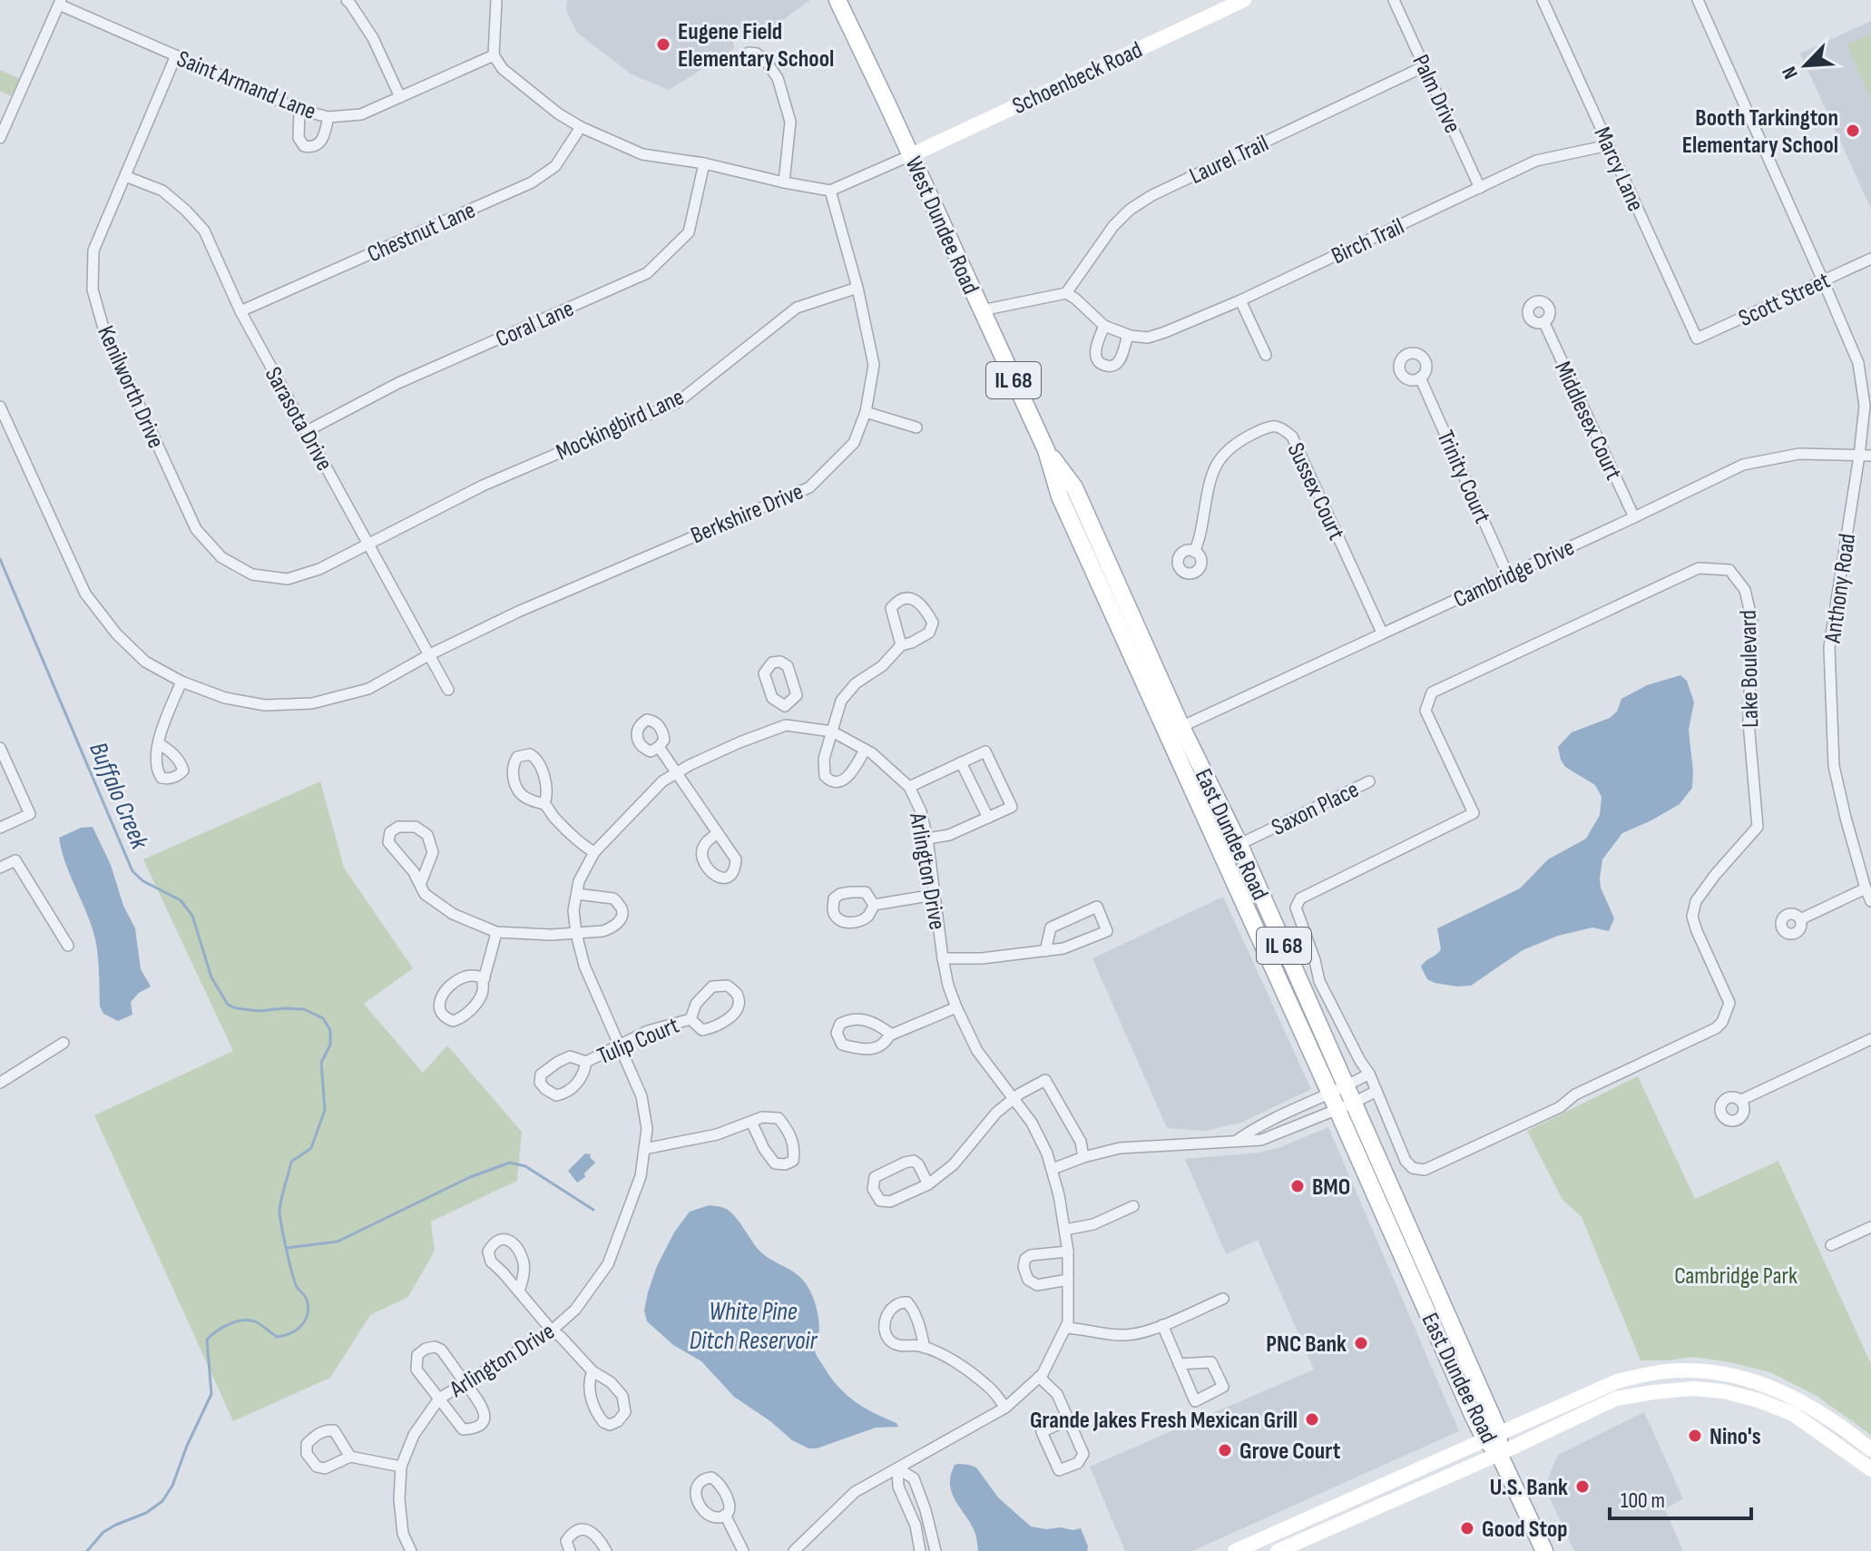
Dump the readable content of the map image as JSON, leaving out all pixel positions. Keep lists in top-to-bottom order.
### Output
{
  "streets": {
    "main road": [
      "Schoenbeck Road",
      "West Dundee Road",
      "IL 68",
      "East Dundee Road"
    ],
    "street": [
      "Saint Armand Lane",
      "Palm Drive",
      "Laurel Trail",
      "Marcy Lane",
      "Chestnut Lane",
      "Birch Trail",
      "Scott Street",
      "Coral Lane",
      "Kenilworth Drive",
      "Sarasota Drive",
      "Middlesex Court",
      "Mockingbird Lane",
      "Trinity Court",
      "Sussex Court",
      "Berkshire Drive",
      "Cambridge Drive",
      "Anthony Road",
      "Lake Boulevard",
      "Saxon Place",
      "Arlington Drive",
      "Tulip Court"
    ]
  },
  "crossings": [
    ["Schoenbeck Road", "West Dundee Road"],
    ["Saint Armand Lane", "Kenilworth Drive"],
    ["Palm Drive", "Laurel Trail"],
    ["Palm Drive", "Birch Trail"],
    ["Laurel Trail", "Birch Trail"],
    ["Marcy Lane", "Birch Trail"],
    ["Marcy Lane", "Scott Street"],
    ["West Dundee Road", "East Dundee Road"],
    ["Chestnut Lane", "Sarasota Drive"],
    ["Scott Street", "Anthony Road"],
    ["Coral Lane", "Sarasota Drive"],
    ["IL 68", "East Dundee Road"],
    ["Kenilworth Drive", "Sarasota Drive"],
    ["Kenilworth Drive", "Mockingbird Lane"],
    ["Sarasota Drive", "Mockingbird Lane"],
    ["Sarasota Drive", "Berkshire Drive"],
    ["Middlesex Court", "Cambridge Drive"],
    ["Mockingbird Lane", "Berkshire Drive"],
    ["Trinity Court", "Cambridge Drive"],
    ["Sussex Court", "Cambridge Drive"],
    ["Cambridge Drive", "Anthony Road"],
    ["Cambridge Drive", "East Dundee Road"],
    ["Saxon Place", "East Dundee Road"],
    ["Arlington Drive", "Tulip Court"]
  ],
  "water": ["Buffalo Creek", "White Pine Ditch Reservoir"],
  "parks": ["Cambridge Park"],
  "places": [
    "Eugene Field Elementary School",
    "Booth Tarkington Elementary School",
    "BMO",
    "PNC Bank",
    "Grande Jakes Fresh Mexican Grill",
    "Nino's",
    "Grove Court",
    "U.S. Bank",
    "Good Stop"
  ],
  "scale_bar": "100 m",
  "north": "bottom left"
}
